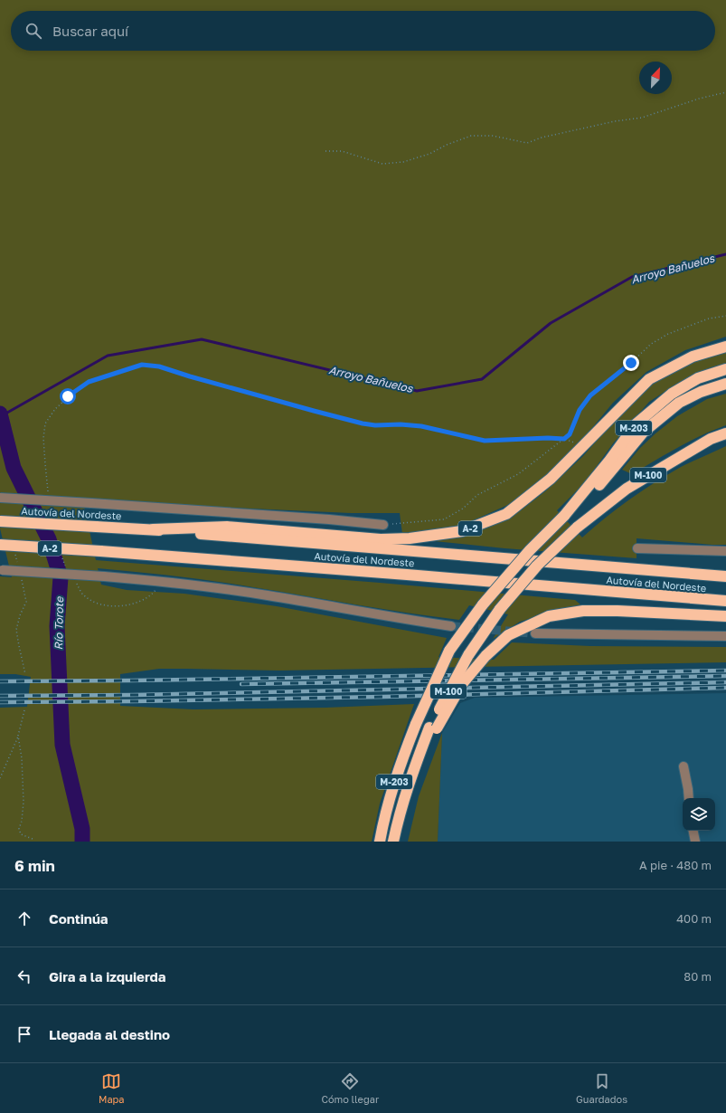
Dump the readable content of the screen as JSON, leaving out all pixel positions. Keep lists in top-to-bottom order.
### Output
{
  "streets": {
    "highway": [
      "M-203",
      "M-100",
      "Autovía del Nordeste",
      "A-2"
    ]
  },
  "crossings": [
    ["M-203", "M-100"],
    ["Autovía del Nordeste", "A-2"]
  ],
  "water": ["Arroyo Bañuelos", "Río Torote"],
  "north": "top right",
  "page": {
    "search": "Buscar aquí",
    "heading": ["6 min", "A pie · 480 m"],
    "list": [
      ["Continúa", "400 m"],
      ["Gira a la izquierda", "80 m"],
      "Llegada al destino"
    ],
    "nav": ["Mapa", "Cómo llegar", "Guardados"]
  }
}
